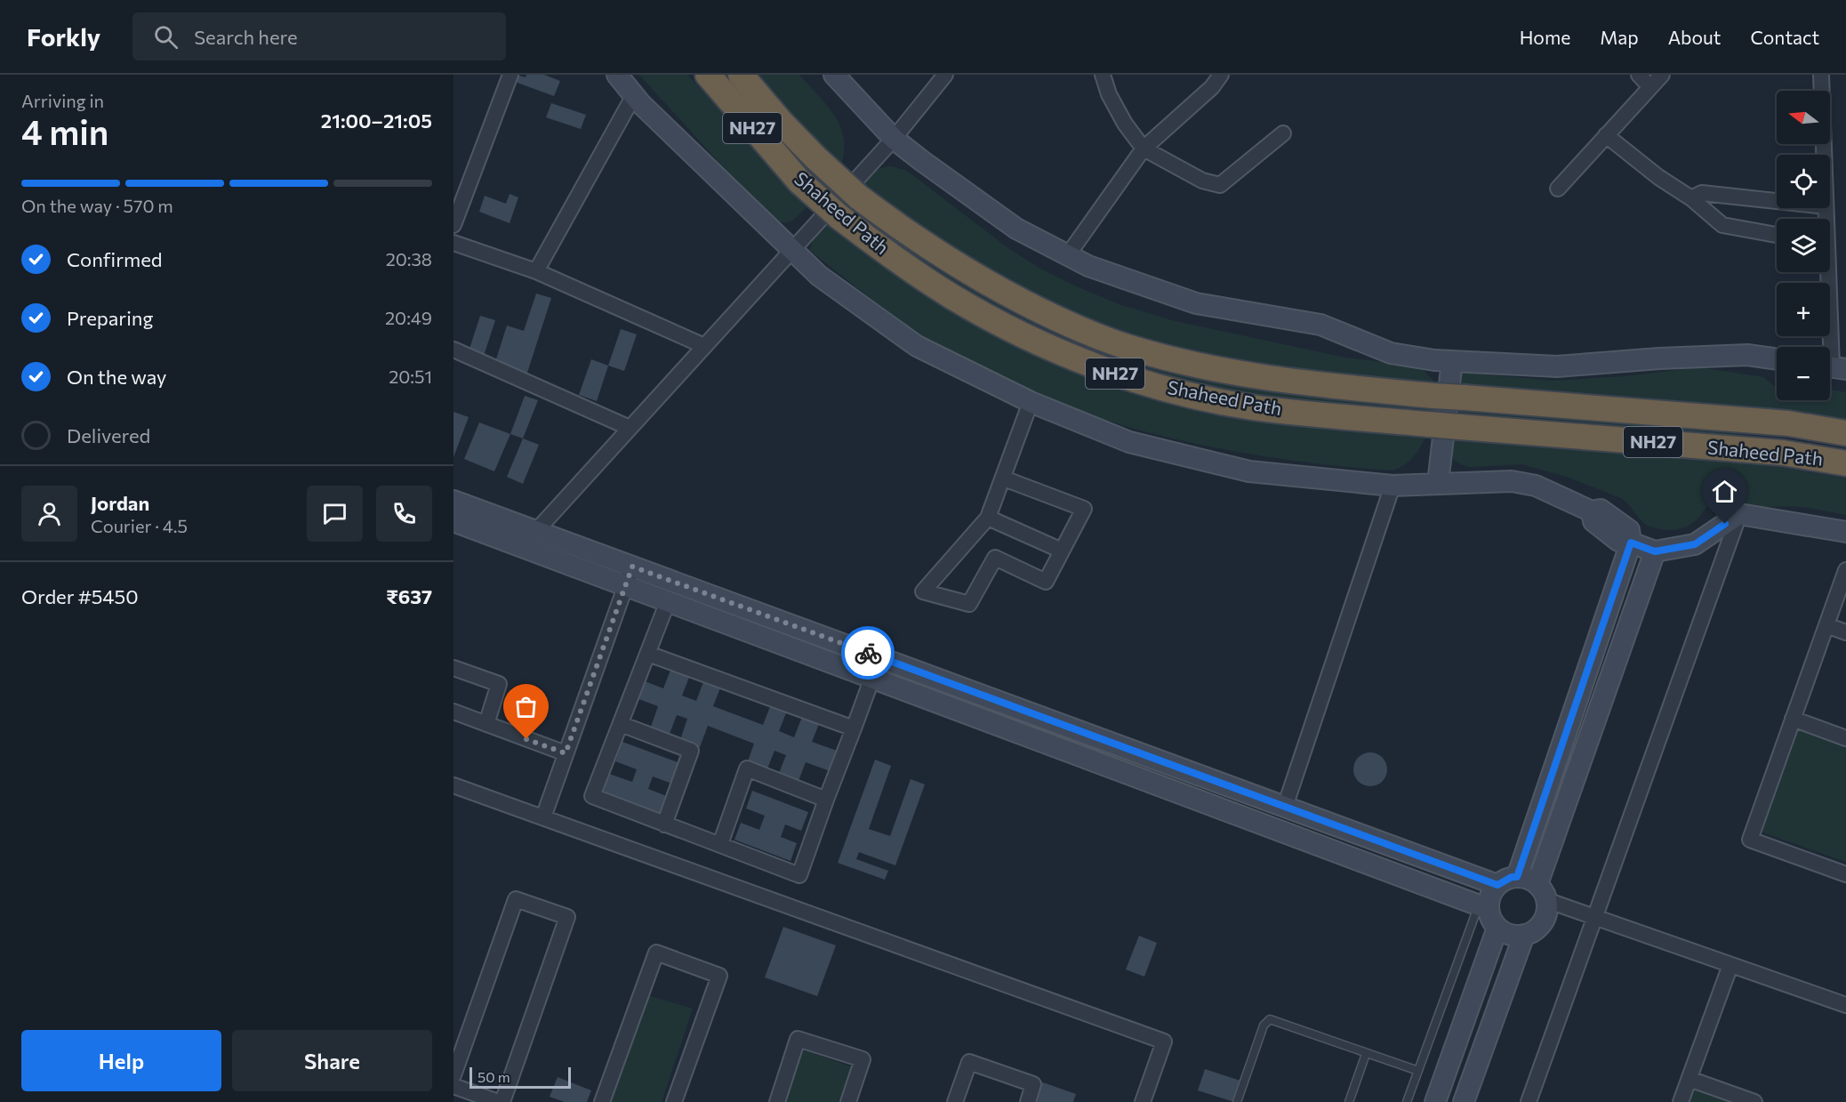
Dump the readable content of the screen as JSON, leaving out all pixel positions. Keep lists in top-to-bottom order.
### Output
{
  "streets": {
    "highway": ["NH27", "Shaheed Path"]
  },
  "scale_bar": "50 m",
  "north": "left",
  "page": {
    "header": "Forkly",
    "search": "Search here",
    "nav": [
      "Home",
      "Map",
      "About",
      "Contact"
    ],
    "heading": ["4 min", "Arriving in", "21:00–21:05"],
    "panel": [
      "Jordan",
      "Courier · 4.5",
      "Order #5450",
      "₹637"
    ],
    "map_buttons": ["+", "−"],
    "bar": "On the way · 570 m",
    "list": [
      ["Confirmed", "20:38"],
      ["Preparing", "20:49"],
      ["On the way", "20:51"],
      "Delivered"
    ],
    "buttons": ["Help", "Share"],
    "scale": "50 m"
  }
}
